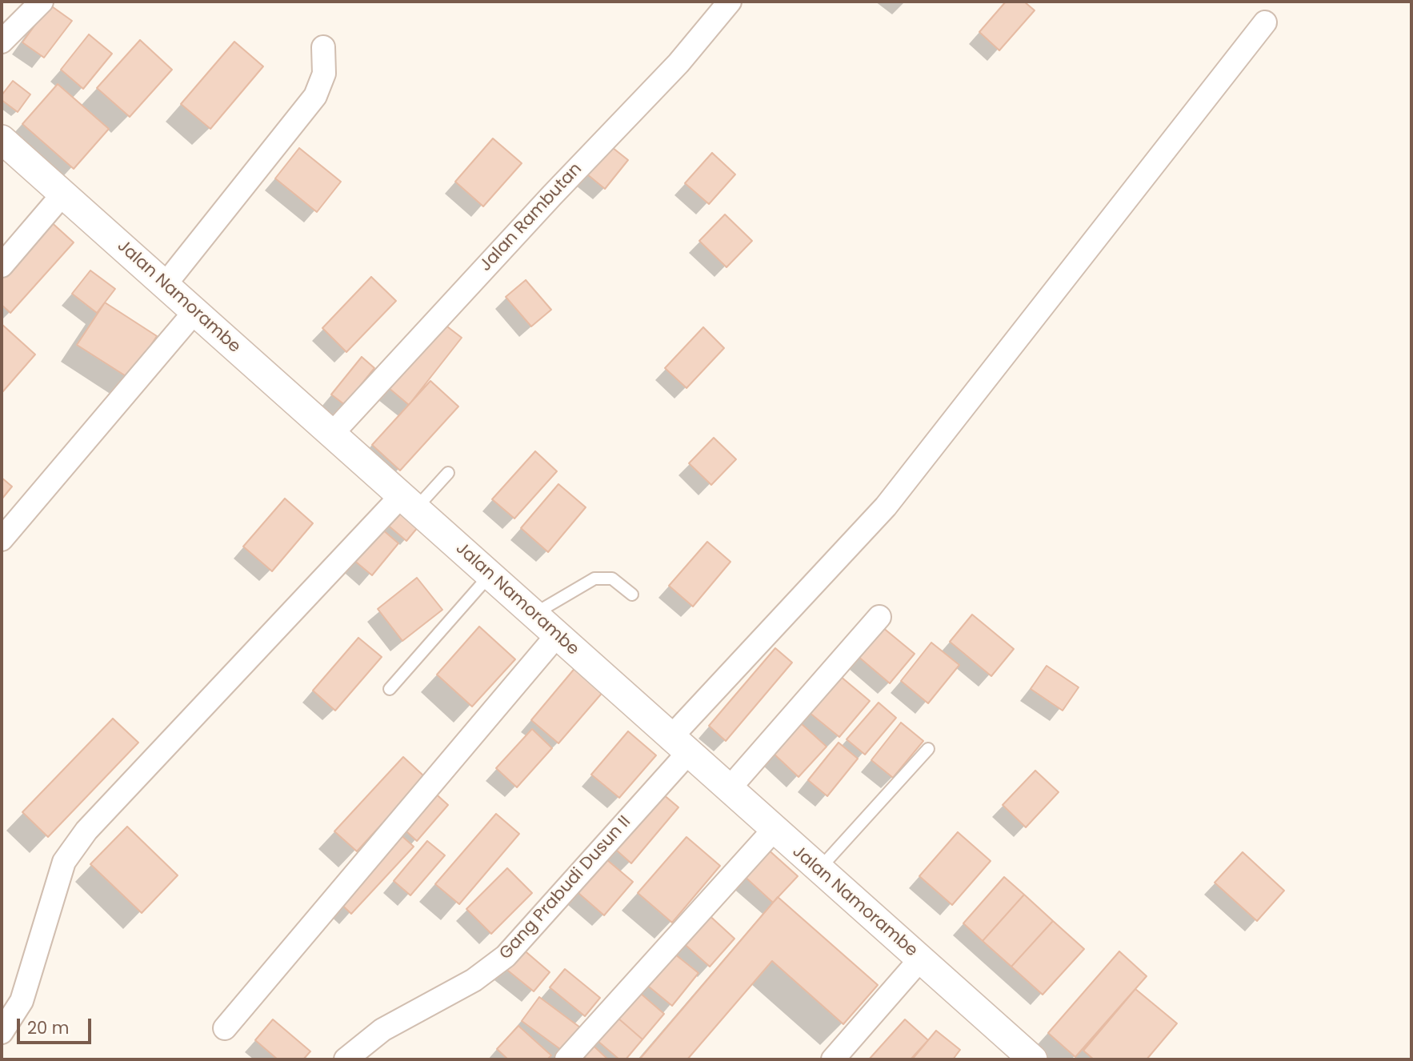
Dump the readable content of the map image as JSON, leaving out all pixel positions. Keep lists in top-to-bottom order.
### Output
{
  "streets": {
    "street": ["Jalan Rambutan", "Jalan Namorambe", "Gang Prabudi Dusun II"]
  },
  "crossings": [
    ["Jalan Rambutan", "Jalan Namorambe"],
    ["Jalan Namorambe", "Gang Prabudi Dusun II"]
  ],
  "scale_bar": "20 m"
}
